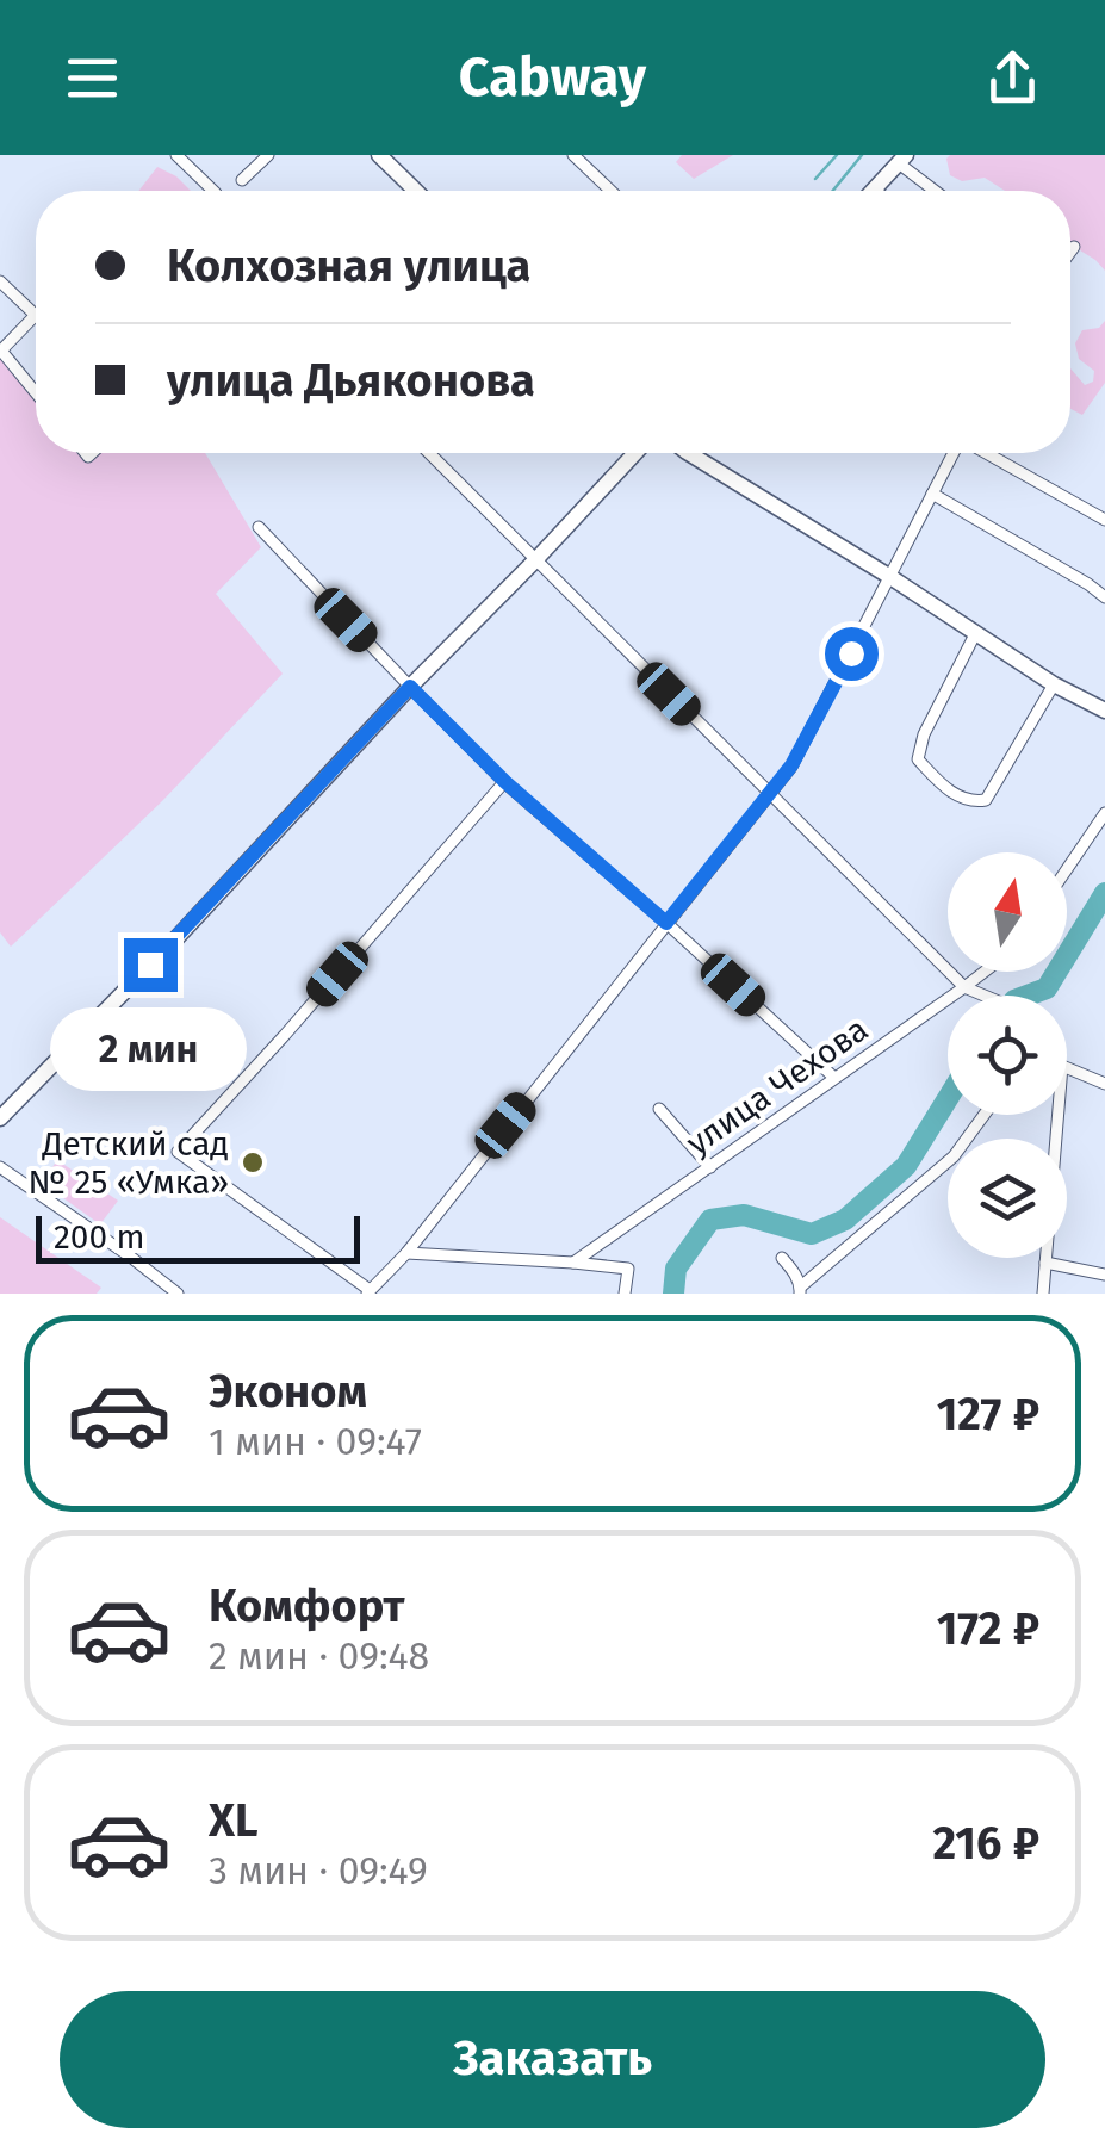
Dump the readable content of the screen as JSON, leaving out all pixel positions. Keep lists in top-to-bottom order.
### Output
{
  "streets": {
    "street": ["улица Чехова"]
  },
  "places": ["Детский сад № 25 «Умка»"],
  "scale_bar": "200 m",
  "north": "top",
  "page": {
    "header": "Cabway",
    "banner": ["Колхозная улица", "улица Дьяконова"],
    "bubble": "2 мин",
    "scale": "200 m",
    "list": [
      {
        "name": "Эконом",
        "note": "1 мин · 09:47",
        "value": "127 ₽"
      },
      {
        "name": "Комфорт",
        "note": "2 мин · 09:48",
        "value": "172 ₽"
      },
      {
        "name": "XL",
        "note": "3 мин · 09:49",
        "value": "216 ₽"
      }
    ],
    "buttons": "Заказать"
  }
}
